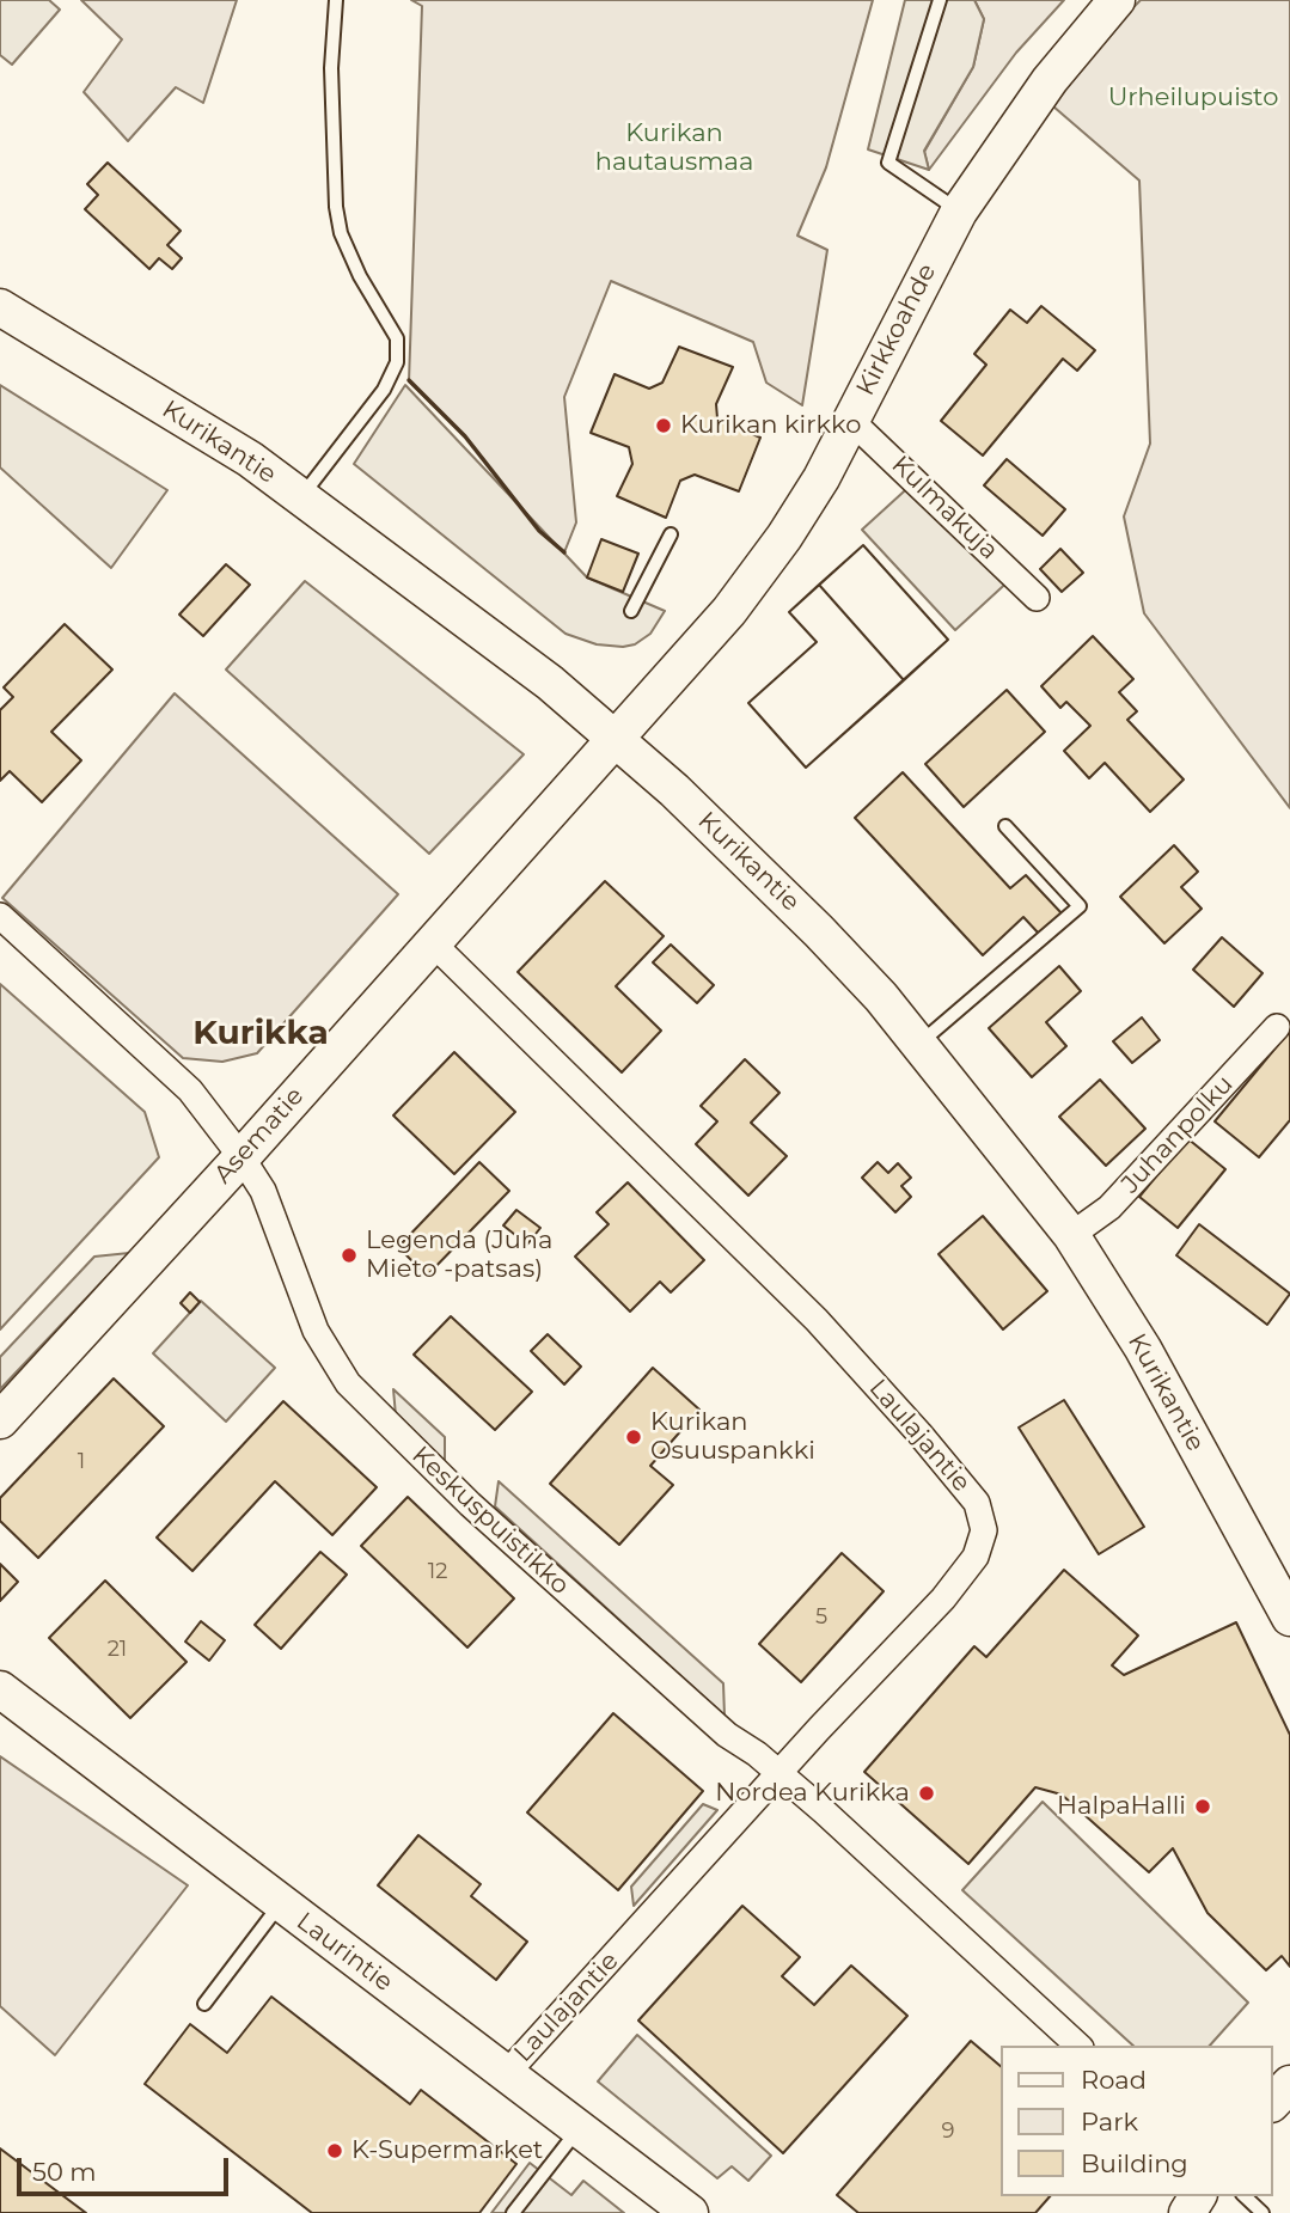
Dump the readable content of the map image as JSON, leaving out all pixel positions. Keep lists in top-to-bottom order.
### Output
{
  "streets": {
    "main road": [
      "Kirkkoahde",
      "Kurikantie",
      "Asematie",
      "Laurintie"
    ],
    "street": [
      "Kulmakuja",
      "Juhanpolku",
      "Laulajantie",
      "Keskuspuistikko"
    ]
  },
  "crossings": [
    ["Kirkkoahde", "Kurikantie"],
    ["Kirkkoahde", "Kulmakuja"],
    ["Kirkkoahde", "Asematie"],
    ["Kurikantie", "Juhanpolku"],
    ["Kurikantie", "Asematie"],
    ["Asematie", "Laulajantie"],
    ["Asematie", "Keskuspuistikko"],
    ["Laulajantie", "Keskuspuistikko"],
    ["Laulajantie", "Laurintie"]
  ],
  "districts": ["Kurikka"],
  "parks": ["Urheilupuisto", "Kurikan hautausmaa"],
  "places": [
    "Kurikan kirkko",
    "Legenda (Juha Mieto -patsas)",
    "Kurikan Osuuspankki",
    "Nordea Kurikka",
    "HalpaHalli",
    "K-Supermarket"
  ],
  "house_numbers": [
    "1",
    "12",
    "5",
    "21",
    "9"
  ],
  "legend": ["Road", "Park", "Building"],
  "scale_bar": "50 m"
}
